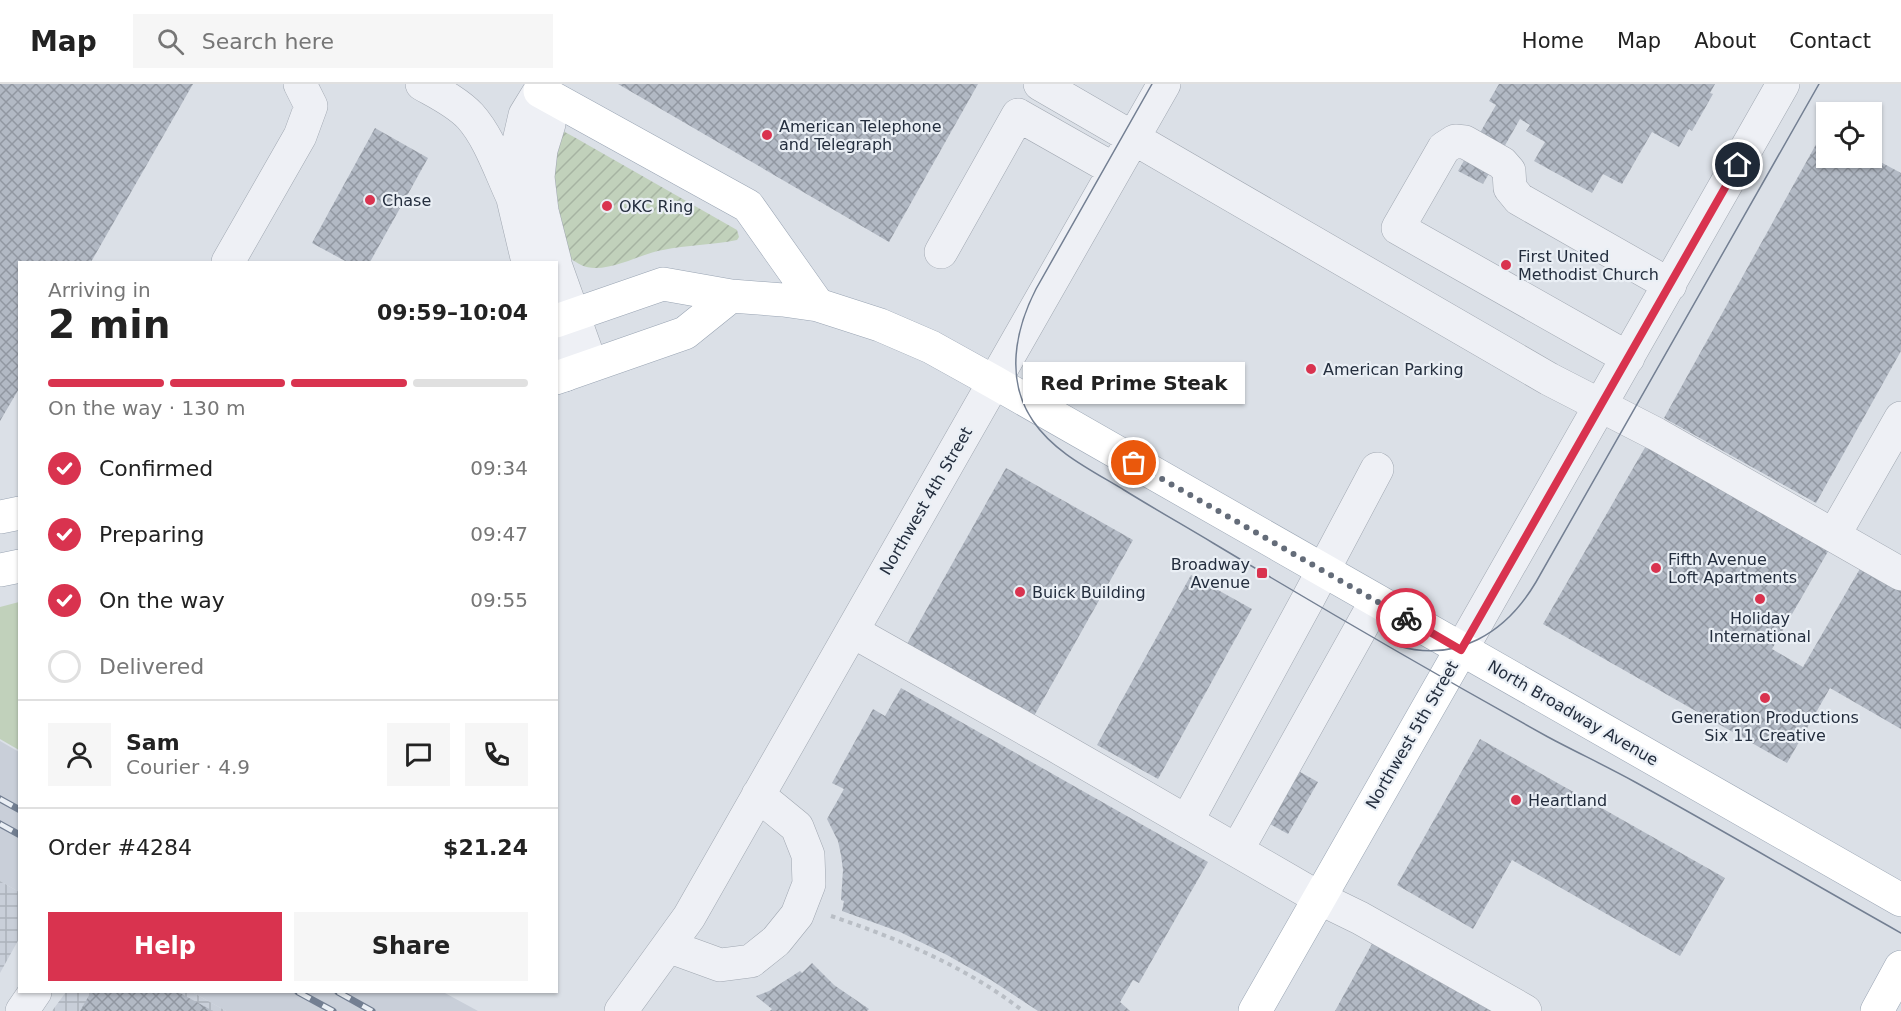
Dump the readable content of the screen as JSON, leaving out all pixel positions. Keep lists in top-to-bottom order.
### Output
{
  "streets": {
    "main road": ["North Broadway Avenue", "Northwest 5th Street"],
    "street": ["Northwest 4th Street"]
  },
  "crossings": [
    ["Northwest 4th Street", "North Broadway Avenue"],
    ["North Broadway Avenue", "Northwest 5th Street"]
  ],
  "places": {
    "other": [
      "American Telephone and Telegraph",
      "Chase",
      "OKC Ring",
      "First United Methodist Church",
      "American Parking",
      "Red Prime Steak",
      "Fifth Avenue Loft Apartments",
      "Buick Building",
      "Holiday International",
      "Generation Productions Six 11 Creative",
      "Heartland"
    ],
    "transit": ["Broadway Avenue"]
  },
  "page": {
    "header": "Map",
    "search": "Search here",
    "nav": [
      "Home",
      "Map",
      "About",
      "Contact"
    ],
    "heading": ["2 min", "Arriving in", "09:59–10:04"],
    "panel": [
      "Sam",
      "Courier · 4.9",
      "Order #4284",
      "$21.24"
    ],
    "bubble": "Red Prime Steak",
    "bar": "On the way · 130 m",
    "list": [
      ["Confirmed", "09:34"],
      ["Preparing", "09:47"],
      ["On the way", "09:55"],
      "Delivered"
    ],
    "buttons": ["Help", "Share"]
  }
}
